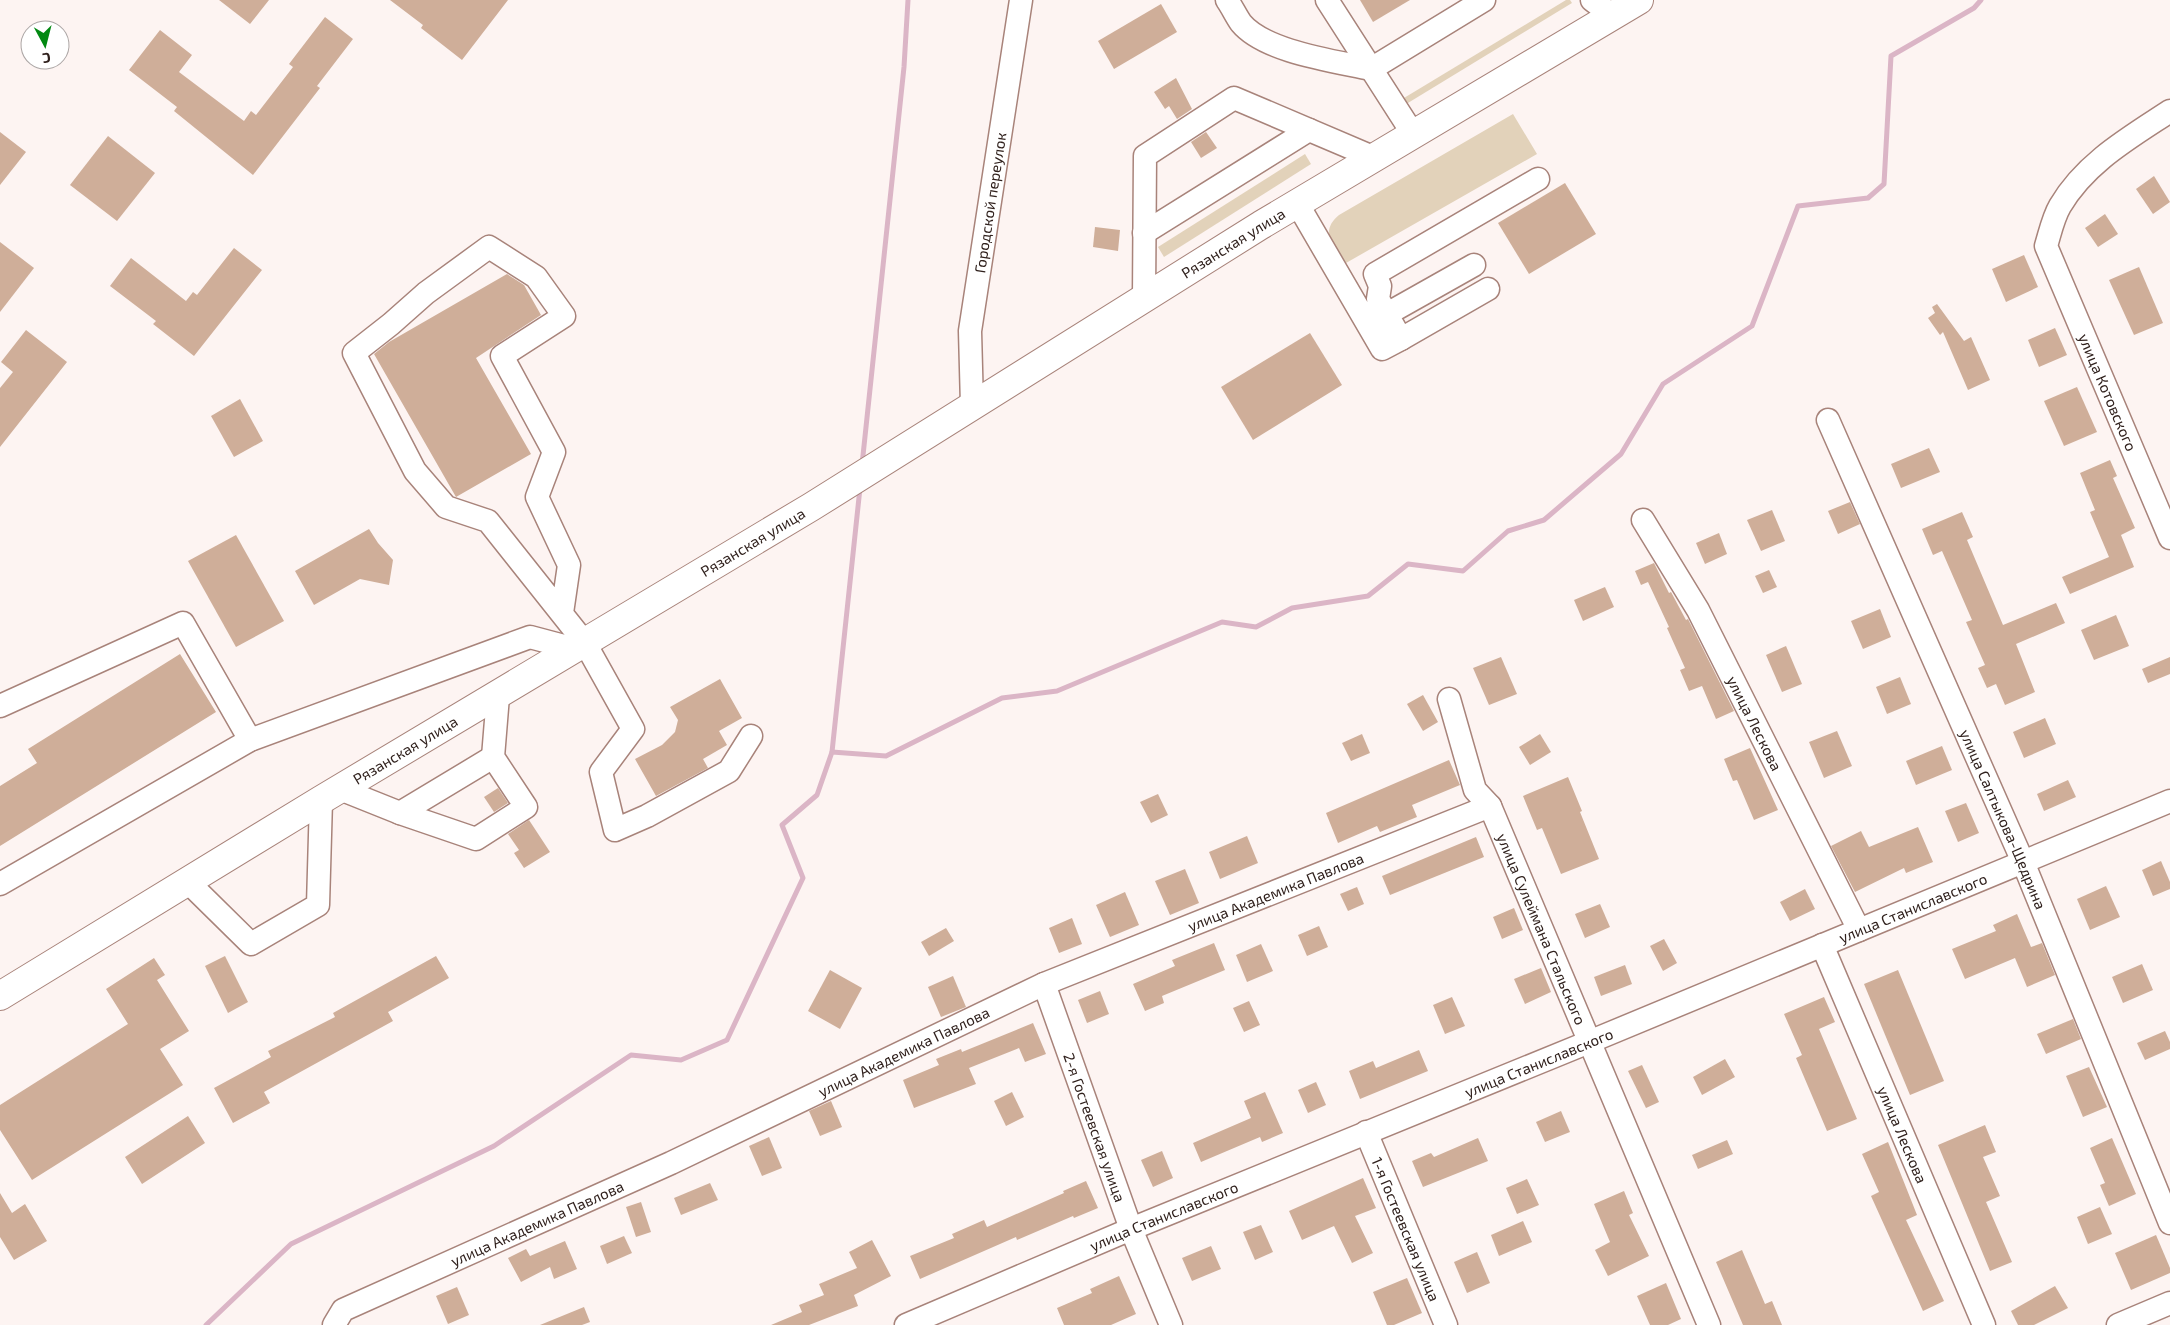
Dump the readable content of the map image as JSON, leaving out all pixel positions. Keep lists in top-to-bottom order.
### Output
{
  "streets": {
    "main road": ["Рязанская улица"],
    "street": [
      "Городской переулок",
      "улица Котовского",
      "улица Лескова",
      "улица Салтыкова-Щедрина",
      "улица Академика Павлова",
      "улица Станиславского",
      "улица Сулеймана Стальского",
      "2-я Гостеевская улица",
      "1-я Гостеевская улица"
    ]
  },
  "crossings": [
    ["Городской переулок", "Рязанская улица"],
    ["улица Лескова", "улица Станиславского"],
    ["улица Салтыкова-Щедрина", "улица Станиславского"],
    ["улица Академика Павлова", "улица Сулеймана Стальского"],
    ["улица Академика Павлова", "2-я Гостеевская улица"],
    ["улица Станиславского", "улица Сулеймана Стальского"],
    ["улица Станиславского", "2-я Гостеевская улица"],
    ["улица Станиславского", "1-я Гостеевская улица"]
  ],
  "north": "bottom"
}
